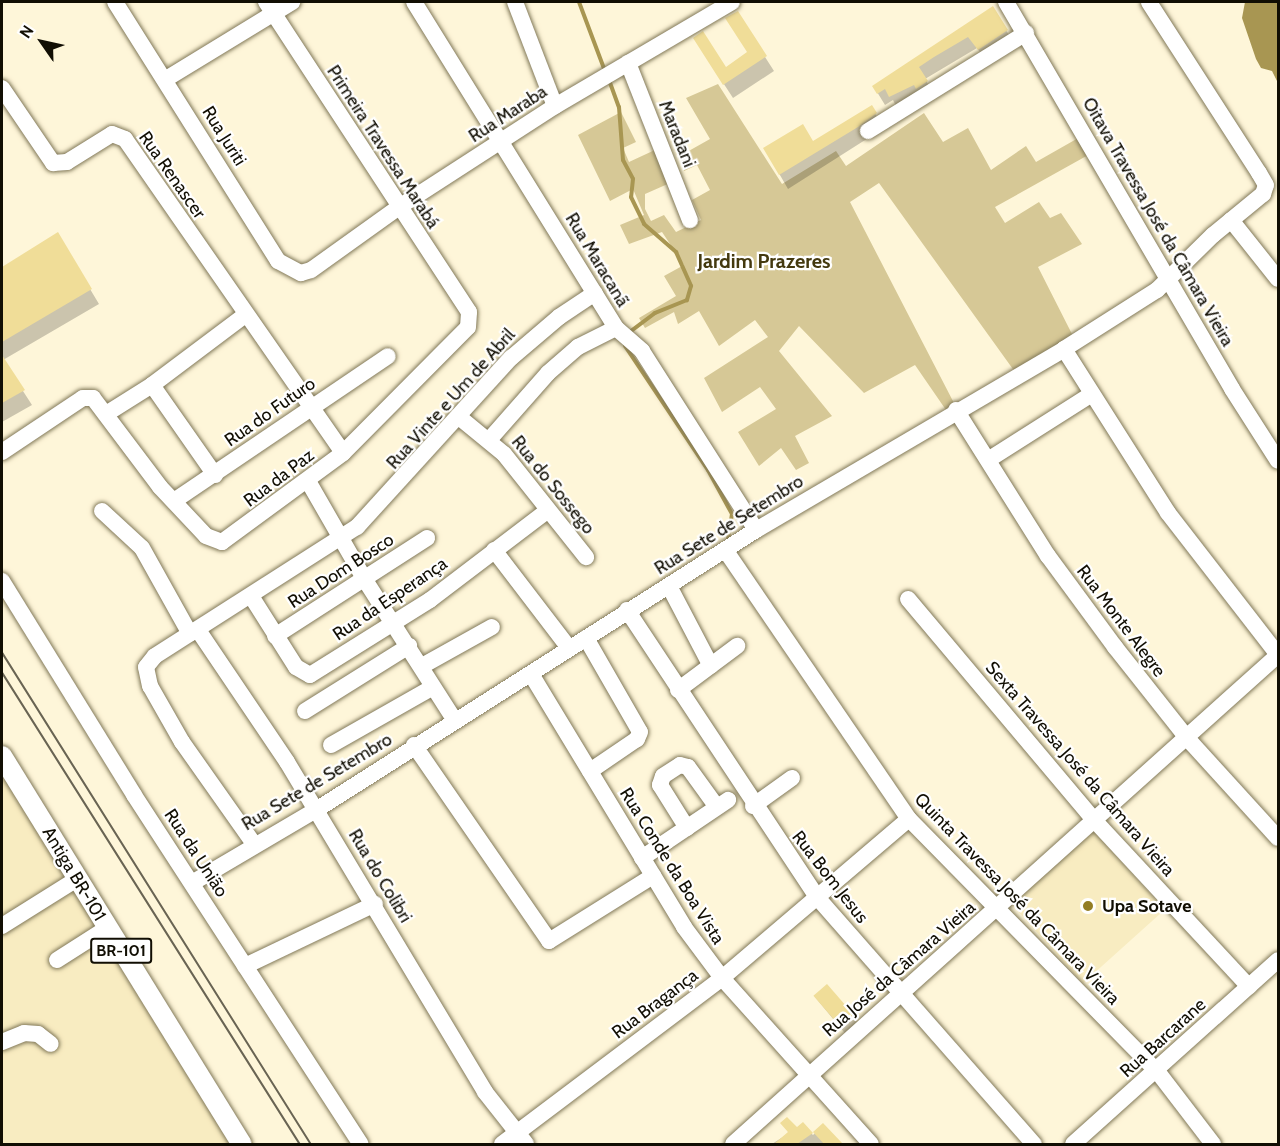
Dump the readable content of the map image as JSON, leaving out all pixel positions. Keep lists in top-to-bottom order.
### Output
{
  "streets": {
    "main road": ["Antiga BR-101", "BR-101"],
    "street": [
      "Rua Maraba",
      "Maradani",
      "Rua Juriti",
      "Primeira Travessa Marabá",
      "Rua Renascer",
      "Oitava Travessa José da Câmara Vieira",
      "Rua Maracanã",
      "Rua Vinte e Um de Abril",
      "Rua do Futuro",
      "Rua da Paz",
      "Rua do Sossego",
      "Rua Sete de Setembro",
      "Rua Dom Bosco",
      "Rua da Esperança",
      "Rua Monte Alegre",
      "Sexta Travessa José da Câmara Vieira",
      "Rua da União",
      "Rua Conde da Boa Vista",
      "Rua do Colibri",
      "Rua Bom Jesus",
      "Quinta Travessa José da Câmara Vieira",
      "Rua José da Câmara Vieira",
      "Rua Bragança",
      "Rua Barcarane"
    ]
  },
  "crossings": [
    ["Rua Maraba", "Maradani"],
    ["Rua Maraba", "Rua Juriti"],
    ["Rua Maraba", "Primeira Travessa Marabá"],
    ["Rua Maraba", "Rua Maracanã"],
    ["Primeira Travessa Marabá", "Rua da Paz"],
    ["Oitava Travessa José da Câmara Vieira", "Rua Sete de Setembro"],
    ["Rua Maracanã", "Rua Vinte e Um de Abril"],
    ["Rua Maracanã", "Rua Sete de Setembro"],
    ["Rua Vinte e Um de Abril", "Rua do Sossego"],
    ["Rua do Futuro", "Rua da Paz"],
    ["Rua do Sossego", "Rua da Esperança"],
    ["Rua Sete de Setembro", "Rua Monte Alegre"],
    ["Rua Sete de Setembro", "Rua da União"],
    ["Rua Sete de Setembro", "Rua Conde da Boa Vista"],
    ["Rua Sete de Setembro", "Rua do Colibri"],
    ["Rua Sete de Setembro", "Rua Bom Jesus"],
    ["Rua Sete de Setembro", "Quinta Travessa José da Câmara Vieira"],
    ["Rua Dom Bosco", "Rua da Esperança"],
    ["Rua Monte Alegre", "Rua José da Câmara Vieira"],
    ["Sexta Travessa José da Câmara Vieira", "Rua José da Câmara Vieira"],
    ["Sexta Travessa José da Câmara Vieira", "Rua Barcarane"],
    ["Rua Conde da Boa Vista", "Rua José da Câmara Vieira"],
    ["Rua Conde da Boa Vista", "Rua Bragança"],
    ["Rua do Colibri", "Rua Bragança"],
    ["Rua Bom Jesus", "Rua José da Câmara Vieira"],
    ["Rua Bom Jesus", "Rua Bragança"],
    ["Quinta Travessa José da Câmara Vieira", "Rua José da Câmara Vieira"],
    ["Quinta Travessa José da Câmara Vieira", "Rua Bragança"],
    ["Quinta Travessa José da Câmara Vieira", "Rua Barcarane"]
  ],
  "districts": ["Jardim Prazeres"],
  "places": ["Upa Sotave"],
  "north": "top left"
}
